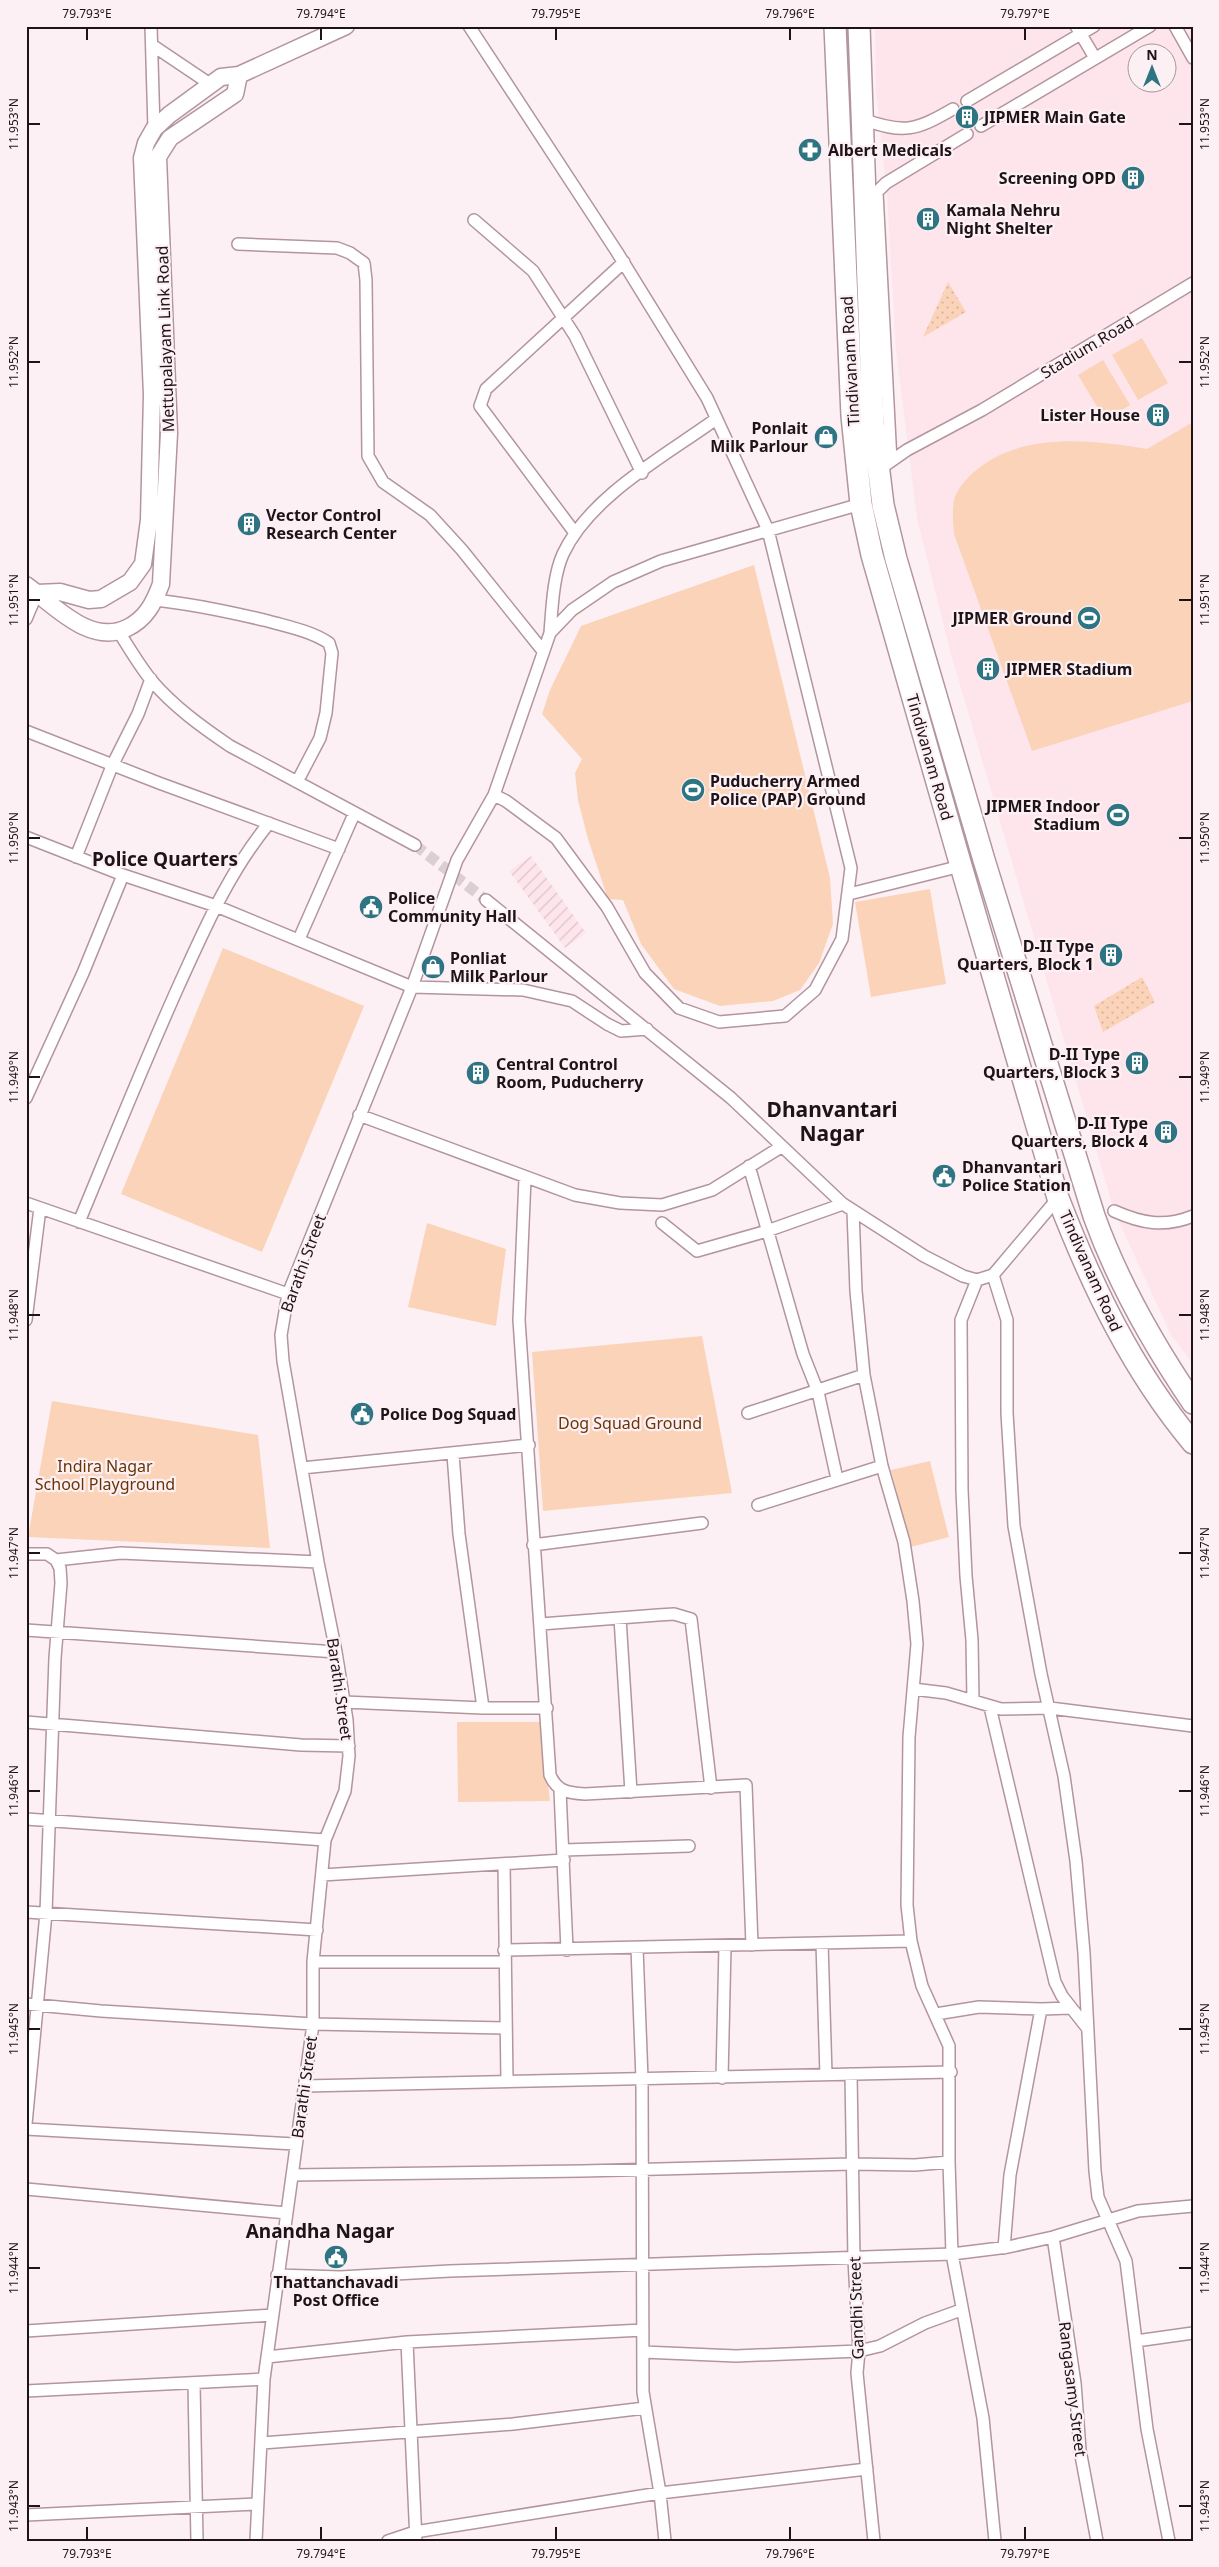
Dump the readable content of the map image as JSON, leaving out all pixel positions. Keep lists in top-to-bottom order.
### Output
{
  "streets": {
    "highway": ["Tindivanam Road"],
    "street": [
      "Mettupalayam Link Road",
      "Stadium Road",
      "Barathi Street",
      "Gandhi Street",
      "Rangasamy Street"
    ]
  },
  "districts": ["Police Quarters", "Dhanvantari Nagar", "Anandha Nagar"],
  "parks": ["Dog Squad Ground", "Indira Nagar School Playground"],
  "places": {
    "building": [
      "JIPMER Main Gate",
      "Screening OPD",
      "Kamala Nehru Night Shelter",
      "Lister House",
      "Vector Control Research Center",
      "JIPMER Stadium",
      "D-II Type Quarters, Block 1",
      "D-II Type Quarters, Block 3",
      "Central Control Room, Puducherry",
      "D-II Type Quarters, Block 4"
    ],
    "pharmacy": ["Albert Medicals"],
    "shop": ["Ponlait Milk Parlour", "Ponliat Milk Parlour"],
    "sports": ["JIPMER Ground", "Puducherry Armed Police (PAP) Ground", "JIPMER Indoor Stadium"],
    "public building": [
      "Police Community Hall",
      "Dhanvantari Police Station",
      "Police Dog Squad",
      "Thattanchavadi Post Office"
    ]
  },
  "north": "top",
  "coordinates": [
    "79.793°E",
    "79.794°E",
    "79.795°E",
    "79.796°E",
    "79.797°E",
    "11.953°N",
    "11.952°N",
    "11.951°N",
    "11.950°N",
    "11.949°N",
    "11.948°N",
    "11.947°N",
    "11.946°N",
    "11.945°N",
    "11.944°N",
    "11.943°N"
  ]
}
